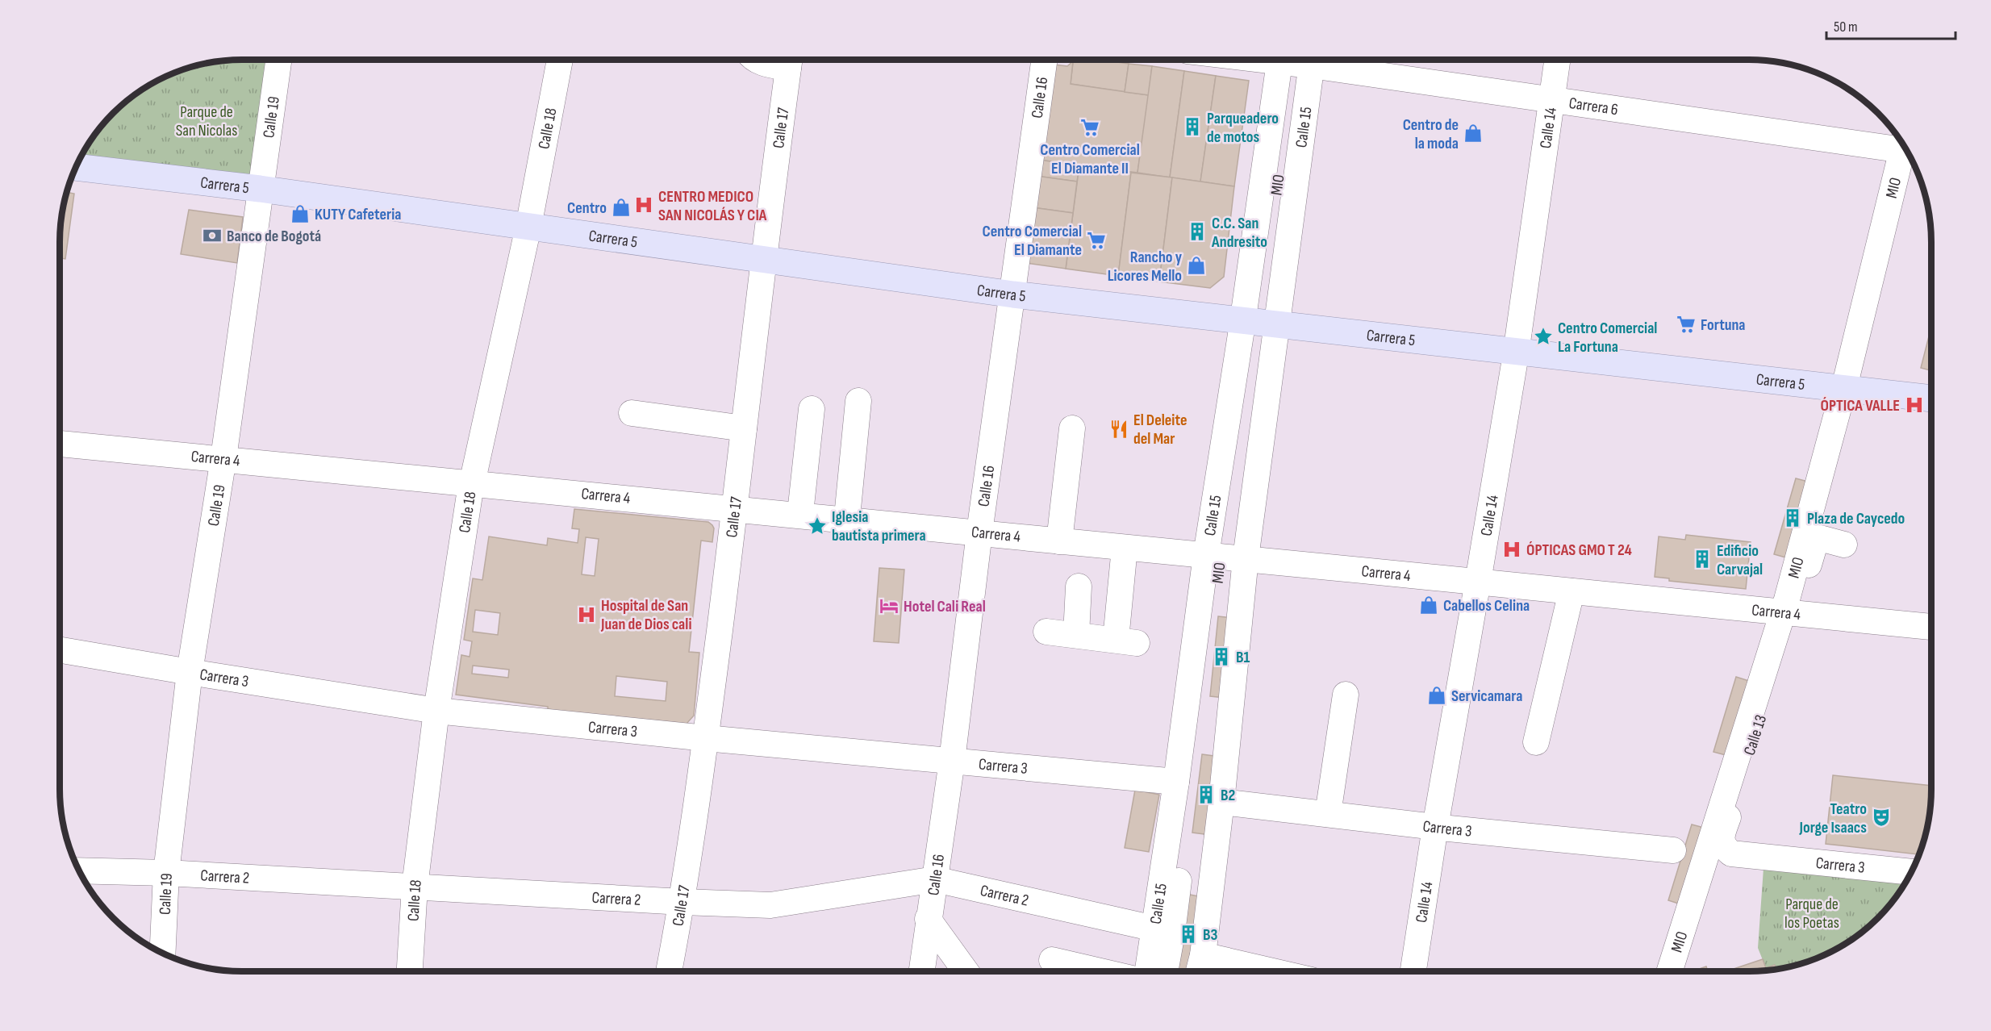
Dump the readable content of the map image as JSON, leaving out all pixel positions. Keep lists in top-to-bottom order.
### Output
{
  "streets": {
    "main road": ["Carrera 5"],
    "street": [
      "Calle 16",
      "Carrera 6",
      "Calle 19",
      "Calle 17",
      "Calle 15",
      "Calle 14",
      "Calle 18",
      "MIO",
      "Carrera 4",
      "Carrera 3",
      "Calle 13",
      "Carrera 2"
    ]
  },
  "crossings": [
    ["Calle 16", "Carrera 5"],
    ["Calle 16", "Carrera 4"],
    ["Calle 16", "Carrera 3"],
    ["Calle 16", "Carrera 2"],
    ["Carrera 6", "Calle 14"],
    ["Carrera 6", "MIO"],
    ["Calle 19", "Carrera 5"],
    ["Calle 19", "Carrera 4"],
    ["Calle 19", "Carrera 3"],
    ["Calle 19", "Carrera 2"],
    ["Calle 17", "Carrera 5"],
    ["Calle 17", "Carrera 4"],
    ["Calle 17", "Carrera 3"],
    ["Calle 17", "Carrera 2"],
    ["Calle 15", "Carrera 5"],
    ["Calle 15", "MIO"],
    ["Calle 15", "Carrera 4"],
    ["Calle 15", "Carrera 3"],
    ["Calle 15", "Carrera 2"],
    ["Calle 14", "Carrera 5"],
    ["Calle 14", "Carrera 4"],
    ["Calle 14", "Carrera 3"],
    ["Calle 18", "Carrera 5"],
    ["Calle 18", "Carrera 4"],
    ["Calle 18", "Carrera 3"],
    ["Calle 18", "Carrera 2"],
    ["Carrera 5", "MIO"],
    ["MIO", "Carrera 4"],
    ["MIO", "Calle 13"],
    ["Carrera 4", "Calle 13"],
    ["Carrera 3", "Calle 13"]
  ],
  "parks": ["Parque de San Nicolas", "Parque de los Poetas"],
  "places": {
    "building": [
      "Parqueadero de motos",
      "C.C. San Andresito",
      "Plaza de Caycedo",
      "Edificio Carvajal",
      "B1",
      "B2",
      "B3"
    ],
    "supermarket": ["Centro Comercial El Diamante II", "Centro Comercial El Diamante", "Fortuna"],
    "shop": [
      "Centro de la moda",
      "Centro",
      "KUTY Cafeteria",
      "Rancho y Licores Mello",
      "Cabellos Celina",
      "Servicamara"
    ],
    "hospital": [
      "CENTRO MEDICO SAN NICOLÁS Y CIA",
      "ÓPTICA VALLE",
      "ÓPTICAS GMO T 24",
      "Hospital de San Juan de Dios cali"
    ],
    "bank": ["Banco de Bogotá"],
    "place": ["Centro Comercial La Fortuna", "Iglesia bautista primera"],
    "restaurant": ["El Deleite del Mar"],
    "hotel": ["Hotel Cali Real"],
    "theatre": ["Teatro Jorge Isaacs"]
  },
  "scale_bar": "50 m"
}
